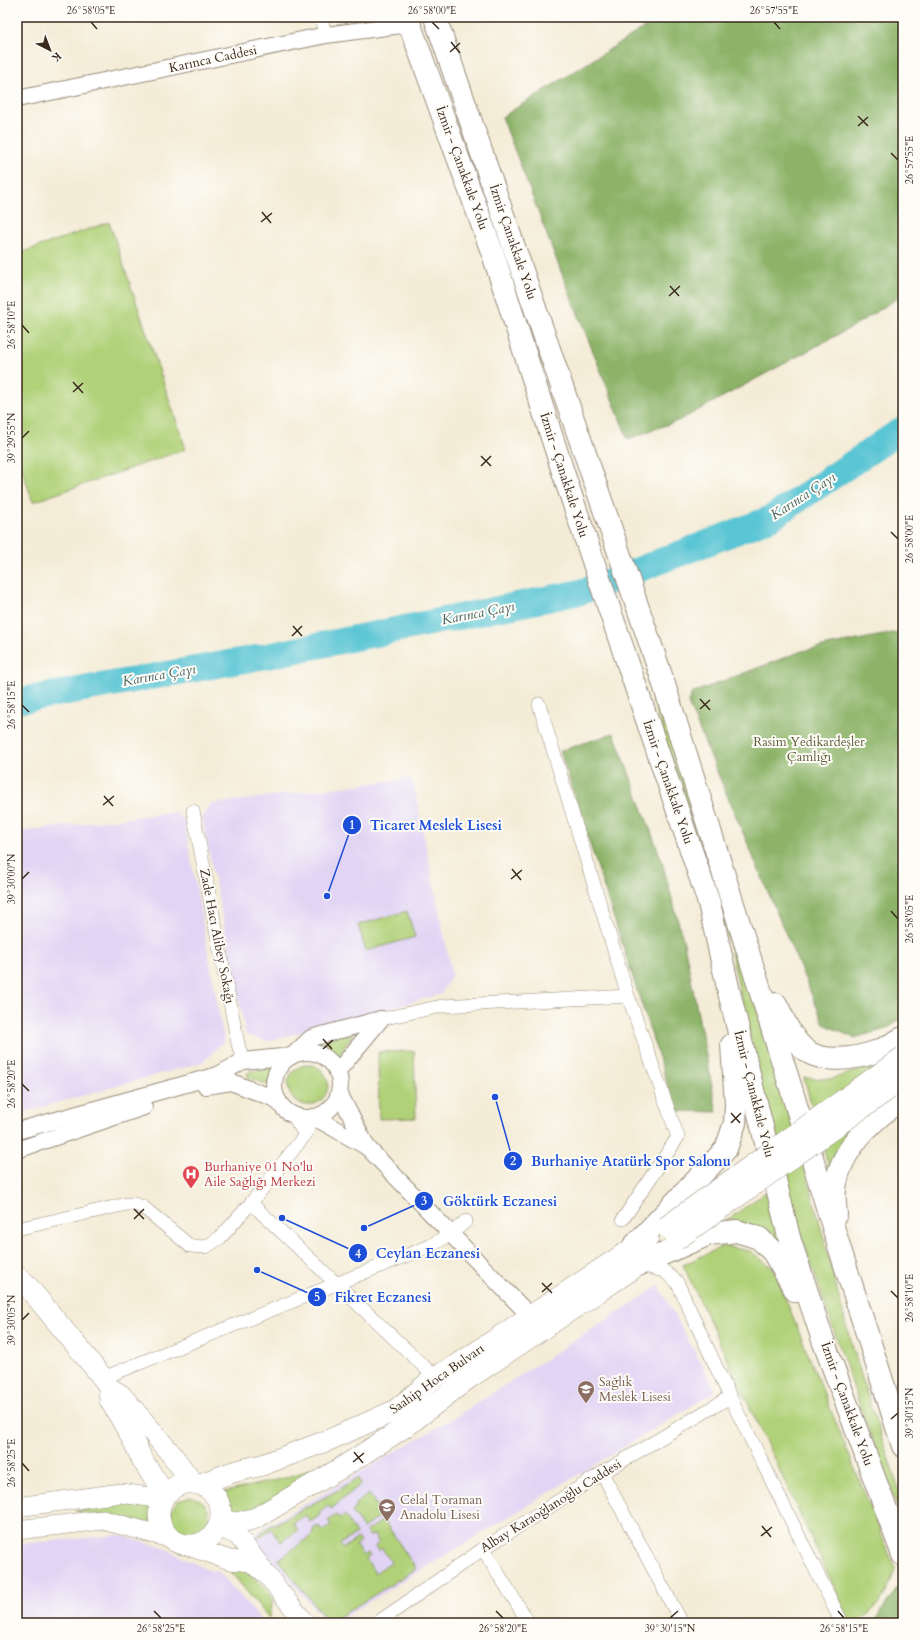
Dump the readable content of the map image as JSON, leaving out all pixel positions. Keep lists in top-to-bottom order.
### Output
{
  "streets": {
    "highway": ["İzmir - Çanakkale Yolu", "İzmir Çanakkale Yolu"],
    "main road": ["Saahip Hoca Bulvarı"],
    "street": ["Karınca Caddesi", "Zade Hacı Alibey Sokağı", "Albay Karaoğlanoğlu Caddesi"]
  },
  "crossings": [
    ["Karınca Caddesi", "İzmir - Çanakkale Yolu"],
    ["İzmir - Çanakkale Yolu", "İzmir Çanakkale Yolu"]
  ],
  "water": ["Karınca Çayı"],
  "parks": ["Rasim Yedikardeşler Çamlığı"],
  "places": {
    "other": [
      "Ticaret Meslek Lisesi",
      "Burhaniye Atatürk Spor Salonu",
      "Ceylan Eczanesi",
      "Göktürk Eczanesi",
      "Fikret Eczanesi"
    ],
    "hospital": ["Burhaniye 01 No'lu Aile Sağlığı Merkezi"],
    "school or university": ["Sağlık Meslek Lisesi", "Celal Toraman Anadolu Lisesi"]
  },
  "north": "bottom right",
  "coordinates": [
    "26°58'05\"E",
    "26°58'00\"E",
    "26°57'55\"E",
    "26°58'10\"E",
    "39°29'55\"N",
    "26°58'15\"E",
    "39°30'00\"N",
    "26°58'20\"E",
    "39°30'05\"N",
    "39°30'15\"N",
    "26°58'25\"E"
  ]
}
